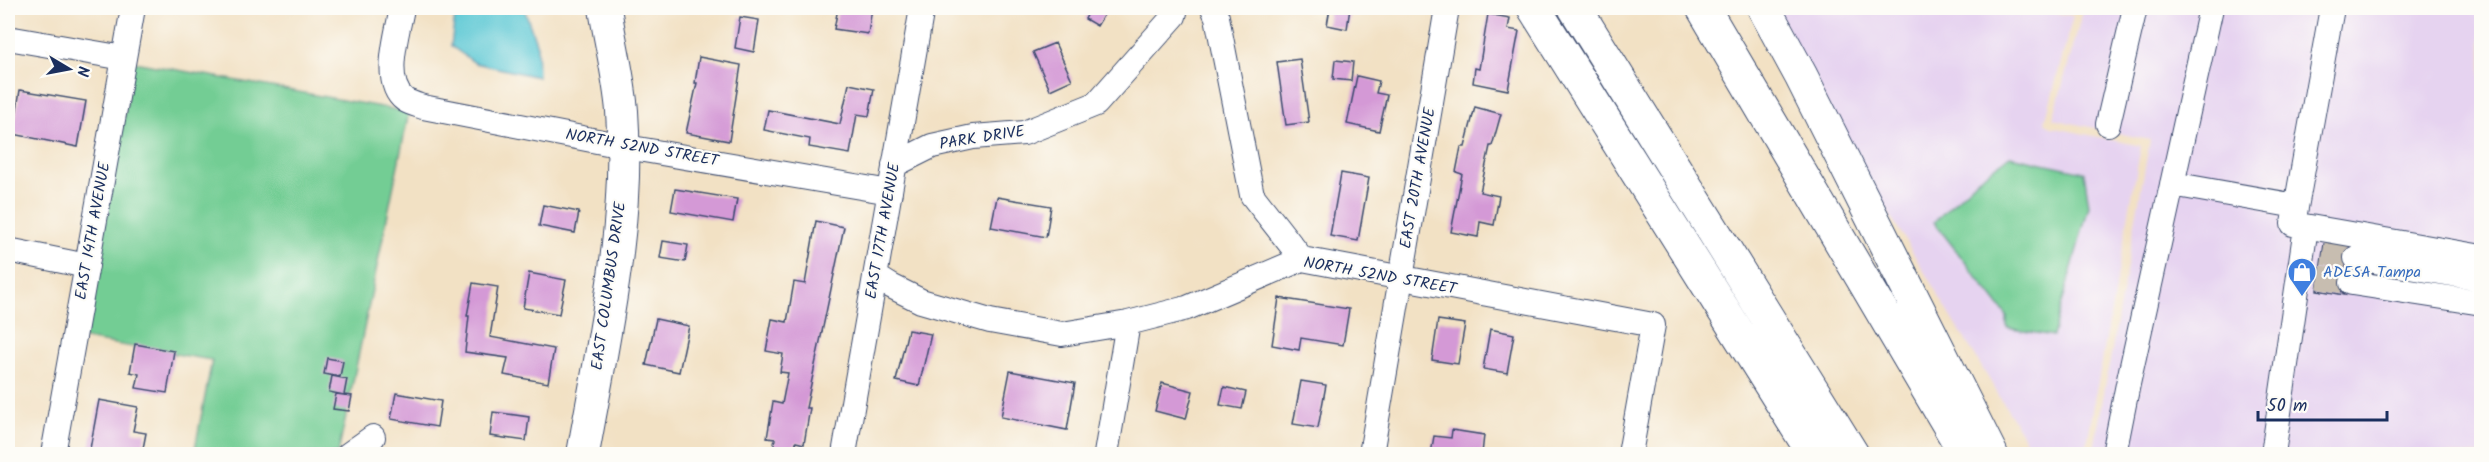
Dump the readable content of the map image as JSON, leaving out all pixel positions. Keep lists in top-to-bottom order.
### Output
{
  "streets": {
    "main road": ["EAST COLUMBUS DRIVE"],
    "street": [
      "PARK DRIVE",
      "NORTH 52ND STREET",
      "EAST 20TH AVENUE",
      "EAST 14TH AVENUE",
      "EAST 17TH AVENUE"
    ]
  },
  "crossings": [
    ["PARK DRIVE", "NORTH 52ND STREET"],
    ["PARK DRIVE", "EAST 17TH AVENUE"],
    ["NORTH 52ND STREET", "EAST 20TH AVENUE"],
    ["NORTH 52ND STREET", "EAST 17TH AVENUE"],
    ["NORTH 52ND STREET", "EAST COLUMBUS DRIVE"]
  ],
  "places": {
    "shop": ["ADESA Tampa"]
  },
  "scale_bar": "50 m",
  "north": "right"
}
